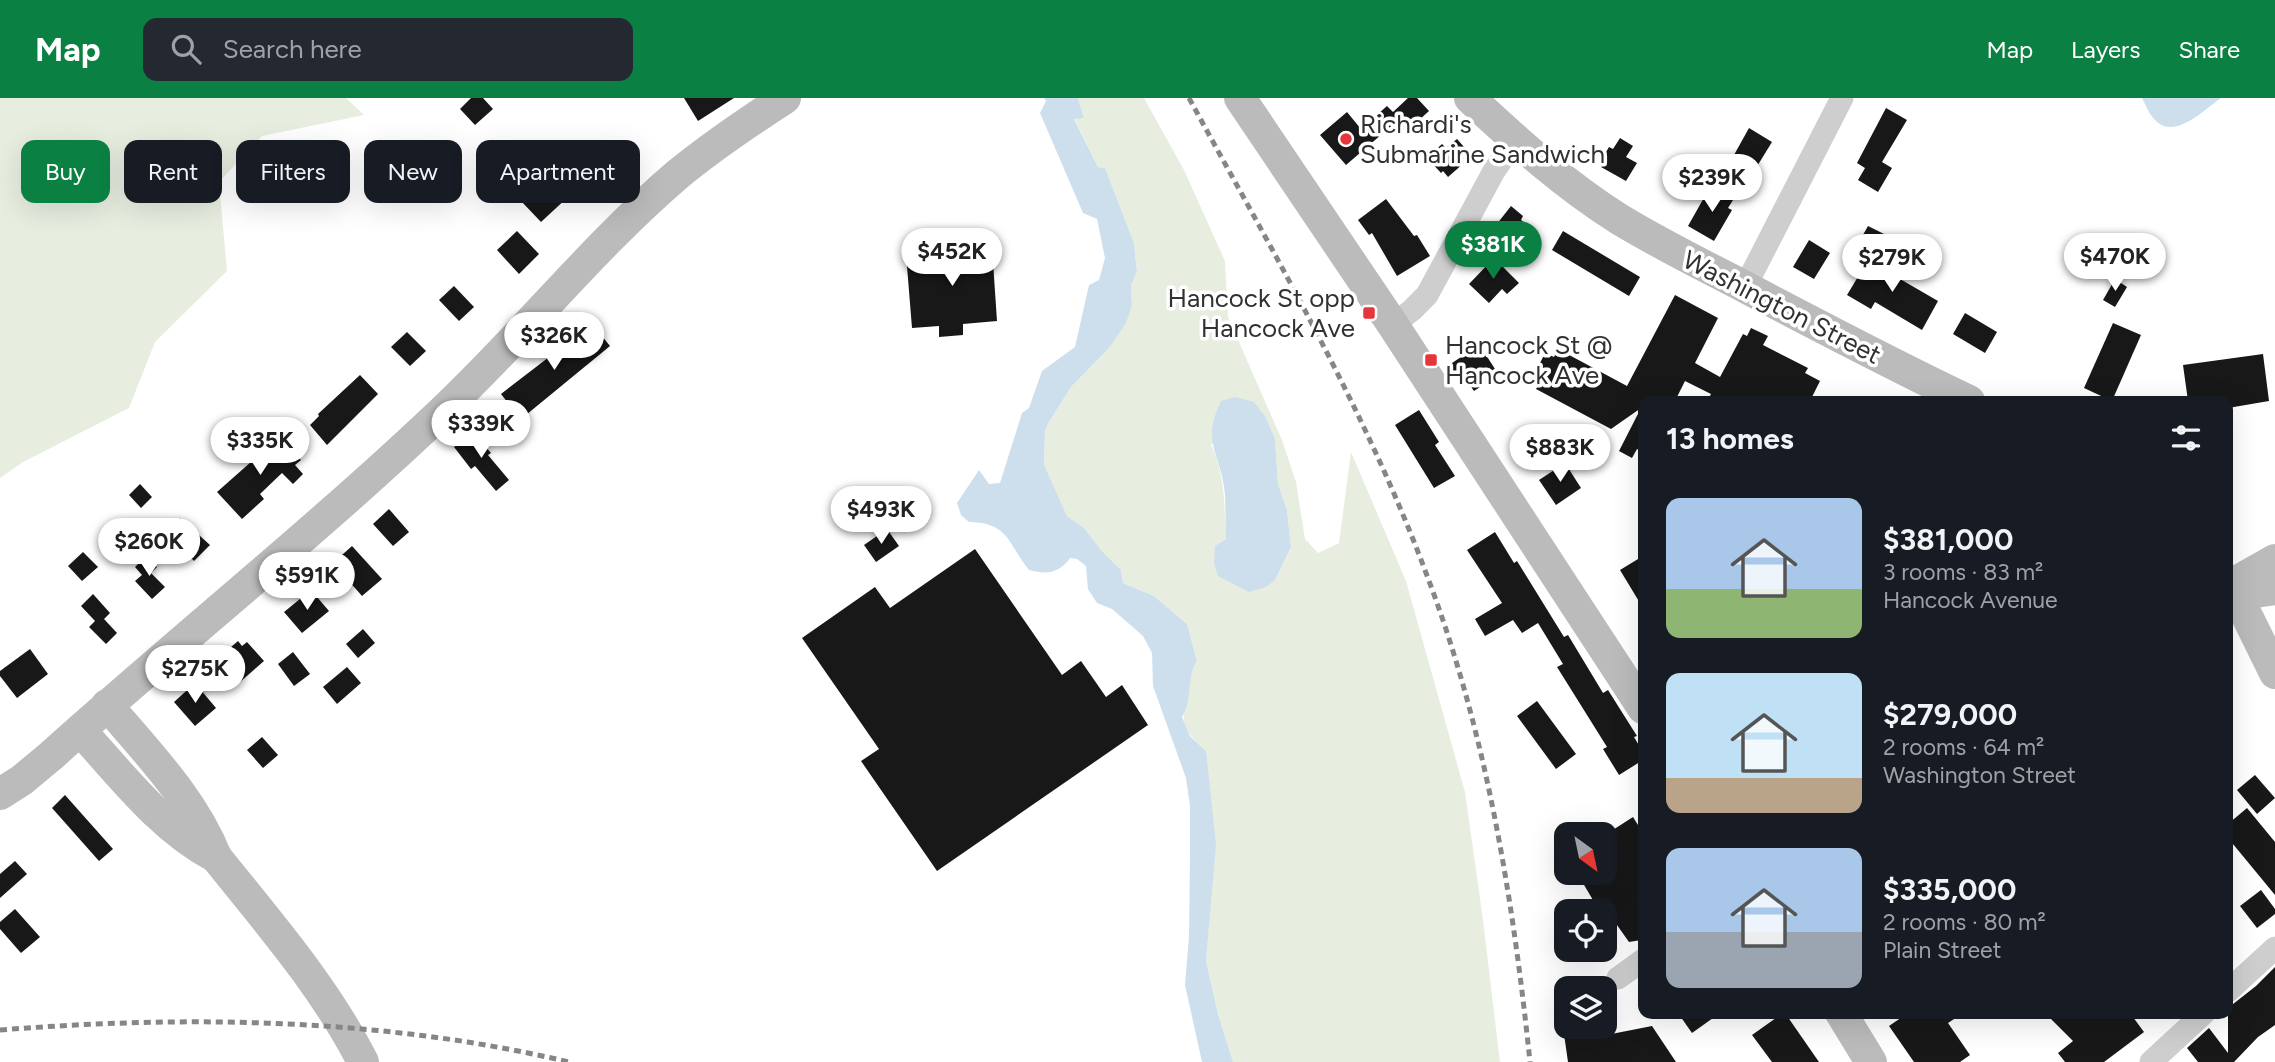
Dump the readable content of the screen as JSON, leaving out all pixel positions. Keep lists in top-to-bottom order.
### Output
{
  "streets": {
    "main road": ["Washington Street"]
  },
  "places": {
    "other": ["Richardi's Submarine Sandwich"],
    "transit": ["Hancock St opp Hancock Ave", "Hancock St @ Hancock Ave"]
  },
  "north": "bottom right",
  "page": {
    "header": "Map",
    "search": "Search here",
    "nav": ["Map", "Layers", "Share"],
    "chip": [
      "Buy",
      "Rent",
      "Filters",
      "New",
      "Apartment"
    ],
    "price": [
      "$239K",
      "$381K",
      "$452K",
      "$470K",
      "$279K",
      "$326K",
      "$339K",
      "$335K",
      "$883K",
      "$493K",
      "$260K",
      "$591K",
      "$275K"
    ],
    "heading": "13 homes",
    "list": [
      {
        "name": "$381,000",
        "note": "3 rooms · 83 m² · Hancock Avenue"
      },
      {
        "name": "$279,000",
        "note": "2 rooms · 64 m² · Washington Street"
      },
      {
        "name": "$335,000",
        "note": "2 rooms · 80 m² · Plain Street"
      }
    ]
  }
}
